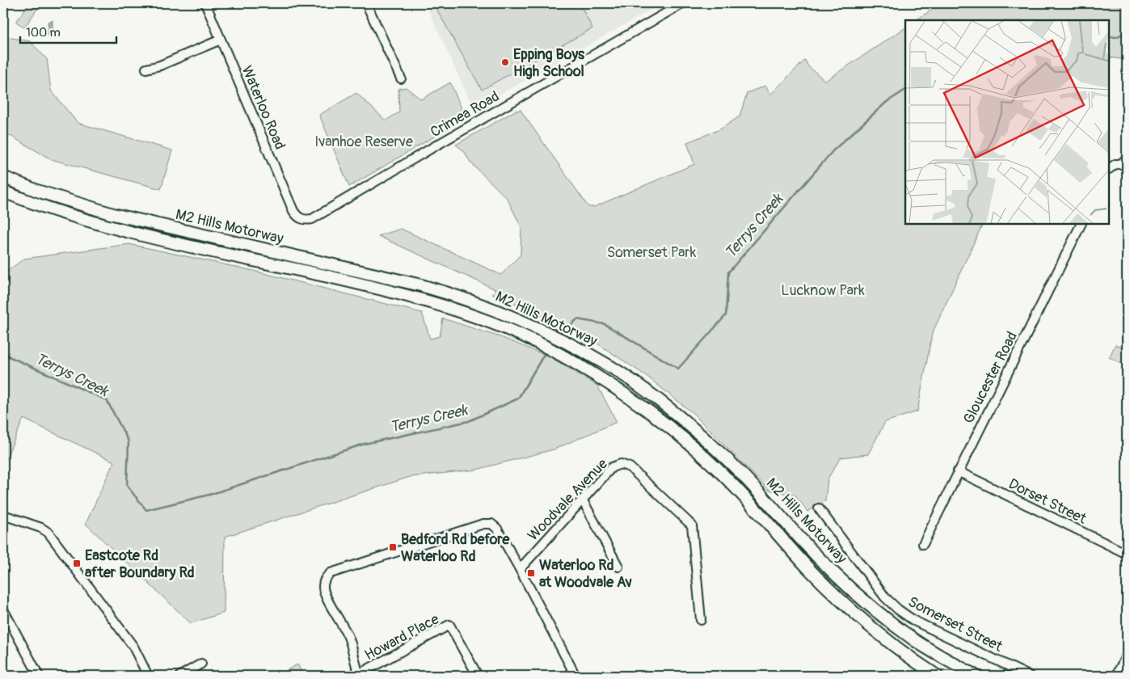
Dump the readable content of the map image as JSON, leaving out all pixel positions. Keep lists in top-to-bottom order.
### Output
{
  "streets": {
    "highway": ["M2 Hills Motorway"],
    "street": [
      "Waterloo Road",
      "Crimea Road",
      "Gloucester Road",
      "Woodvale Avenue",
      "Dorset Street",
      "Somerset Street",
      "Howard Place"
    ]
  },
  "crossings": [
    ["Waterloo Road", "Crimea Road"],
    ["Gloucester Road", "Dorset Street"]
  ],
  "water": ["Terrys Creek"],
  "parks": ["Ivanhoe Reserve", "Somerset Park", "Lucknow Park"],
  "places": {
    "other": ["Epping Boys High School"],
    "transit": ["Bedford Rd before Waterloo Rd", "Eastcote Rd after Boundary Rd", "Waterloo Rd at Woodvale Av"]
  },
  "scale_bar": "100 m"
}
